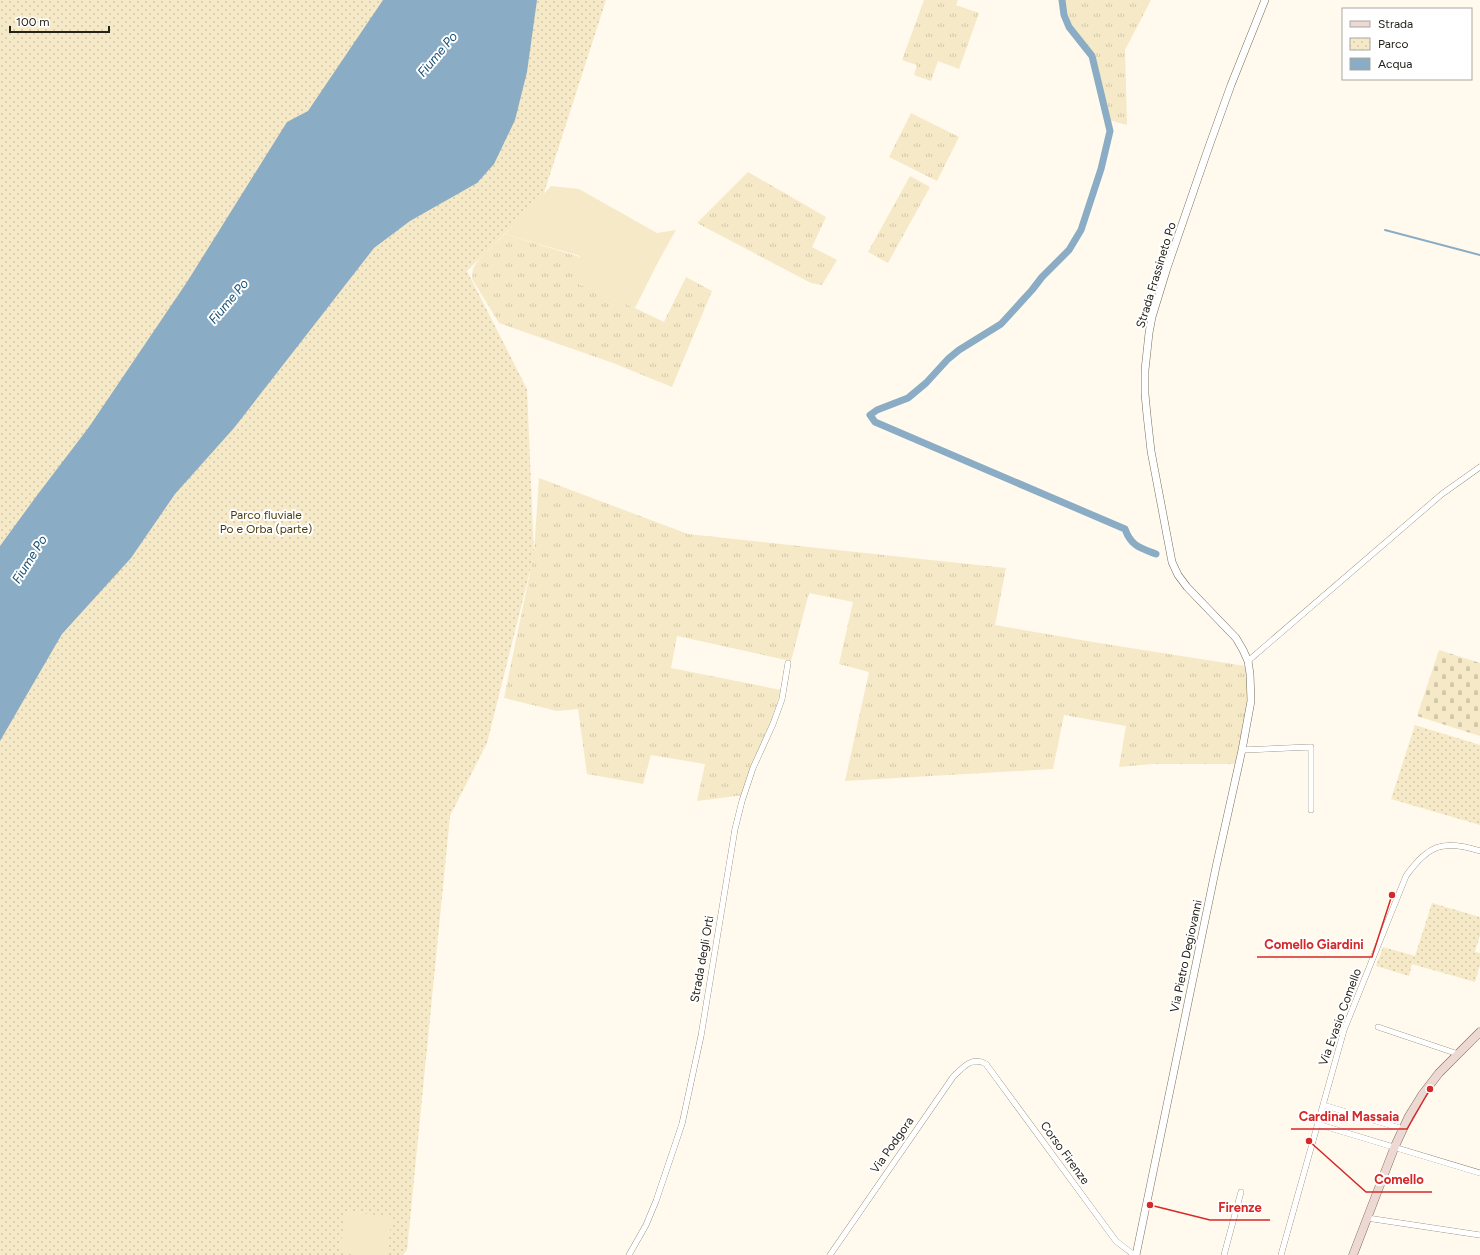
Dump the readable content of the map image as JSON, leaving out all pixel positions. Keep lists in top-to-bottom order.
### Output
{
  "streets": {
    "street": [
      "Strada Frassineto Po",
      "Via Pietro Degiovanni",
      "Strada degli Orti",
      "Via Evasio Comello",
      "Via Podgora",
      "Corso Firenze"
    ]
  },
  "crossings": [
    ["Strada Frassineto Po", "Via Pietro Degiovanni"],
    ["Via Pietro Degiovanni", "Corso Firenze"],
    ["Via Podgora", "Corso Firenze"]
  ],
  "water": ["Fiume Po"],
  "parks": ["Parco fluviale Po e Orba (parte)"],
  "places": [
    "Comello Giardini",
    "Cardinal Massaia",
    "Comello",
    "Firenze"
  ],
  "legend": ["Strada", "Parco", "Acqua"],
  "scale_bar": "100 m"
}
